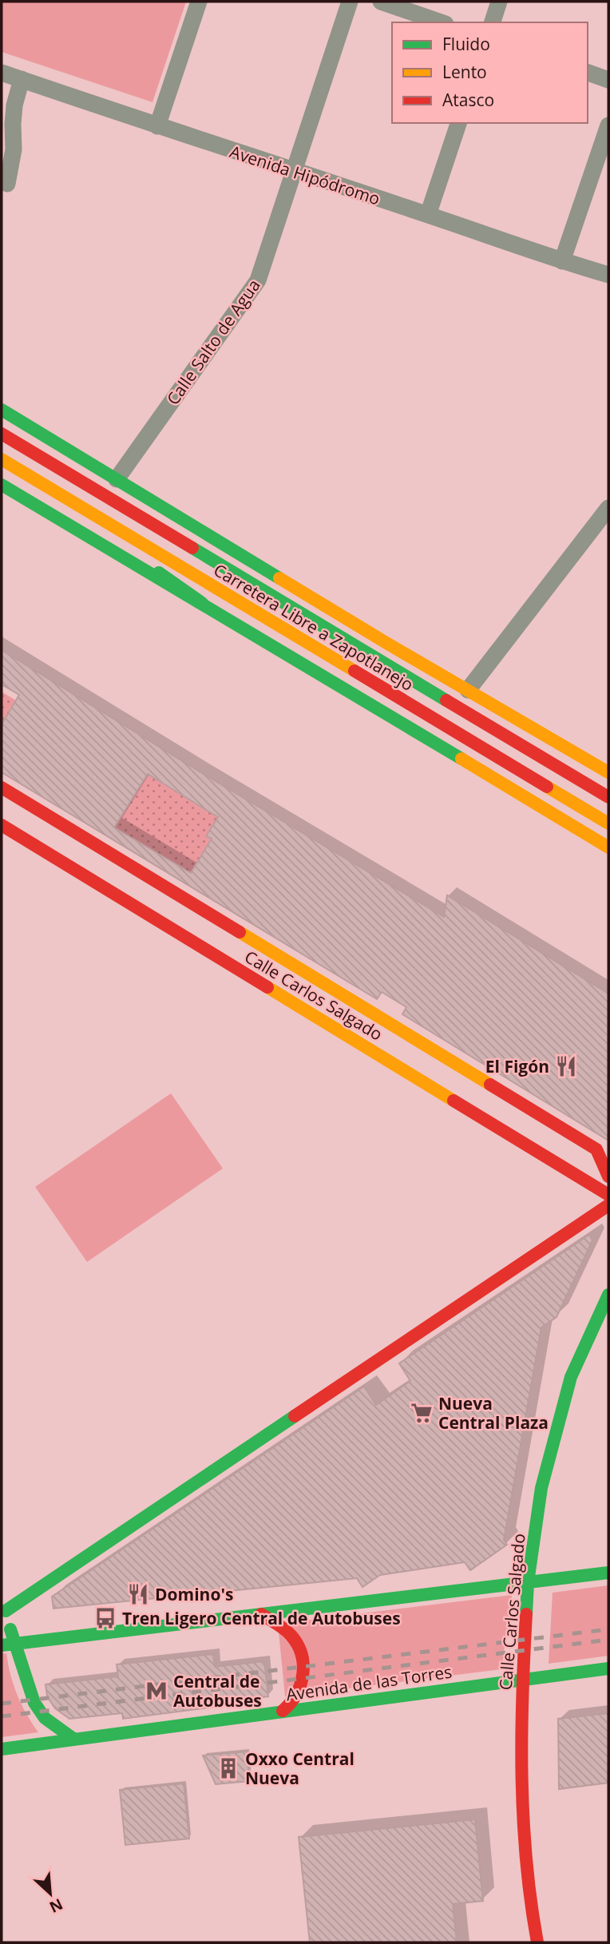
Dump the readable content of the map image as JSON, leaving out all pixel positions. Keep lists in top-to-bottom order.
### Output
{
  "streets": {
    "street": [
      "Avenida Hipódromo",
      "Calle Salto de Agua",
      "Carretera Libre a Zapotlanejo",
      "Calle Carlos Salgado",
      "Avenida de las Torres"
    ]
  },
  "crossings": [
    ["Avenida Hipódromo", "Calle Salto de Agua"],
    ["Calle Salto de Agua", "Carretera Libre a Zapotlanejo"],
    ["Calle Carlos Salgado", "Avenida de las Torres"]
  ],
  "places": {
    "restaurant": ["El Figón", "Domino's"],
    "supermarket": ["Nueva Central Plaza"],
    "bus stop": ["Tren Ligero Central de Autobuses"],
    "metro station": ["Central de Autobuses"],
    "building": ["Oxxo Central Nueva"]
  },
  "legend": ["Fluido", "Lento", "Atasco"],
  "north": "bottom right"
}
